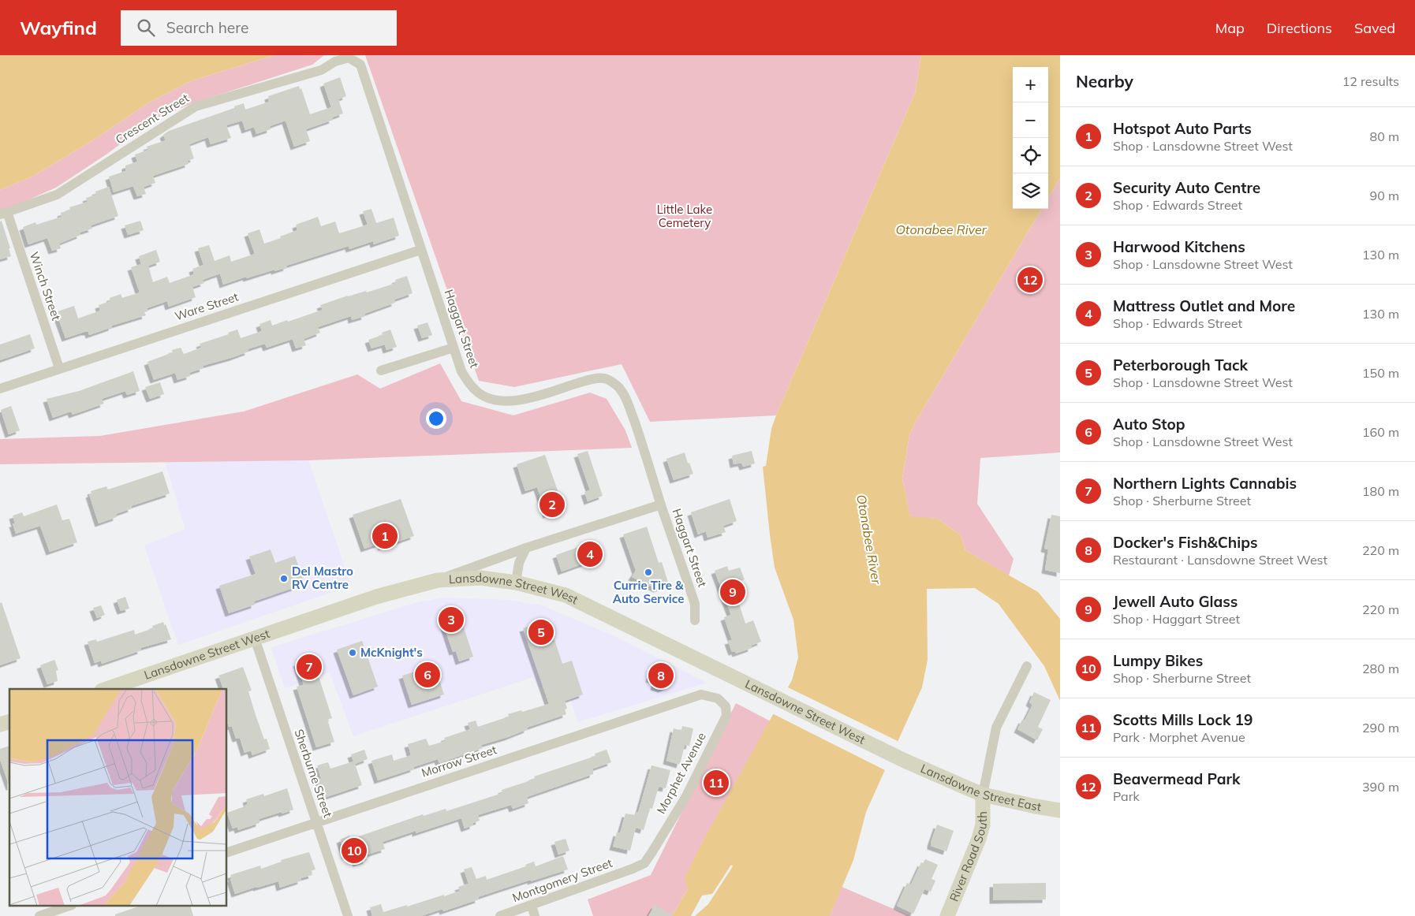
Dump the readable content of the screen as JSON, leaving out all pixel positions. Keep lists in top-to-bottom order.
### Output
{
  "streets": {
    "main road": ["Lansdowne Street West", "Lansdowne Street East", "River Road South"],
    "street": [
      "Crescent Street",
      "Winch Street",
      "Ware Street",
      "Haggart Street",
      "Morrow Street",
      "Sherburne Street",
      "Morphet Avenue",
      "Montgomery Street"
    ]
  },
  "crossings": [
    ["Crescent Street", "Winch Street"],
    ["Crescent Street", "Haggart Street"],
    ["Winch Street", "Ware Street"],
    ["Ware Street", "Haggart Street"],
    ["Lansdowne Street West", "Sherburne Street"],
    ["Lansdowne Street West", "Lansdowne Street East"],
    ["Morrow Street", "Sherburne Street"],
    ["Morrow Street", "Morphet Avenue"],
    ["Morphet Avenue", "Montgomery Street"],
    ["Lansdowne Street East", "River Road South"]
  ],
  "water": ["Otonabee River"],
  "parks": ["Little Lake Cemetery"],
  "places": ["Currie Tire & Auto Service", "Del Mastro RV Centre", "McKnight's"],
  "page": {
    "header": "Wayfind",
    "search": "Search here",
    "nav": ["Map", "Directions", "Saved"],
    "heading": ["Nearby", "12 results"],
    "map_buttons": ["+", "−"],
    "list": [
      {
        "mark": "1",
        "name": "Hotspot Auto Parts",
        "note": "Shop · Lansdowne Street West",
        "value": "80 m"
      },
      {
        "mark": "2",
        "name": "Security Auto Centre",
        "note": "Shop · Edwards Street",
        "value": "90 m"
      },
      {
        "mark": "3",
        "name": "Harwood Kitchens",
        "note": "Shop · Lansdowne Street West",
        "value": "130 m"
      },
      {
        "mark": "4",
        "name": "Mattress Outlet and More",
        "note": "Shop · Edwards Street",
        "value": "130 m"
      },
      {
        "mark": "5",
        "name": "Peterborough Tack",
        "note": "Shop · Lansdowne Street West",
        "value": "150 m"
      },
      {
        "mark": "6",
        "name": "Auto Stop",
        "note": "Shop · Lansdowne Street West",
        "value": "160 m"
      },
      {
        "mark": "7",
        "name": "Northern Lights Cannabis",
        "note": "Shop · Sherburne Street",
        "value": "180 m"
      },
      {
        "mark": "8",
        "name": "Docker's Fish&Chips",
        "note": "Restaurant · Lansdowne Street West",
        "value": "220 m"
      },
      {
        "mark": "9",
        "name": "Jewell Auto Glass",
        "note": "Shop · Haggart Street",
        "value": "220 m"
      },
      {
        "mark": "10",
        "name": "Lumpy Bikes",
        "note": "Shop · Sherburne Street",
        "value": "280 m"
      },
      {
        "mark": "11",
        "name": "Scotts Mills Lock 19",
        "note": "Park · Morphet Avenue",
        "value": "290 m"
      },
      {
        "mark": "12",
        "name": "Beavermead Park",
        "note": "Park",
        "value": "390 m"
      }
    ],
    "pins": [
      "12",
      "2",
      "1",
      "4",
      "9",
      "3",
      "5",
      "7",
      "6",
      "8",
      "11",
      "10"
    ]
  }
}
